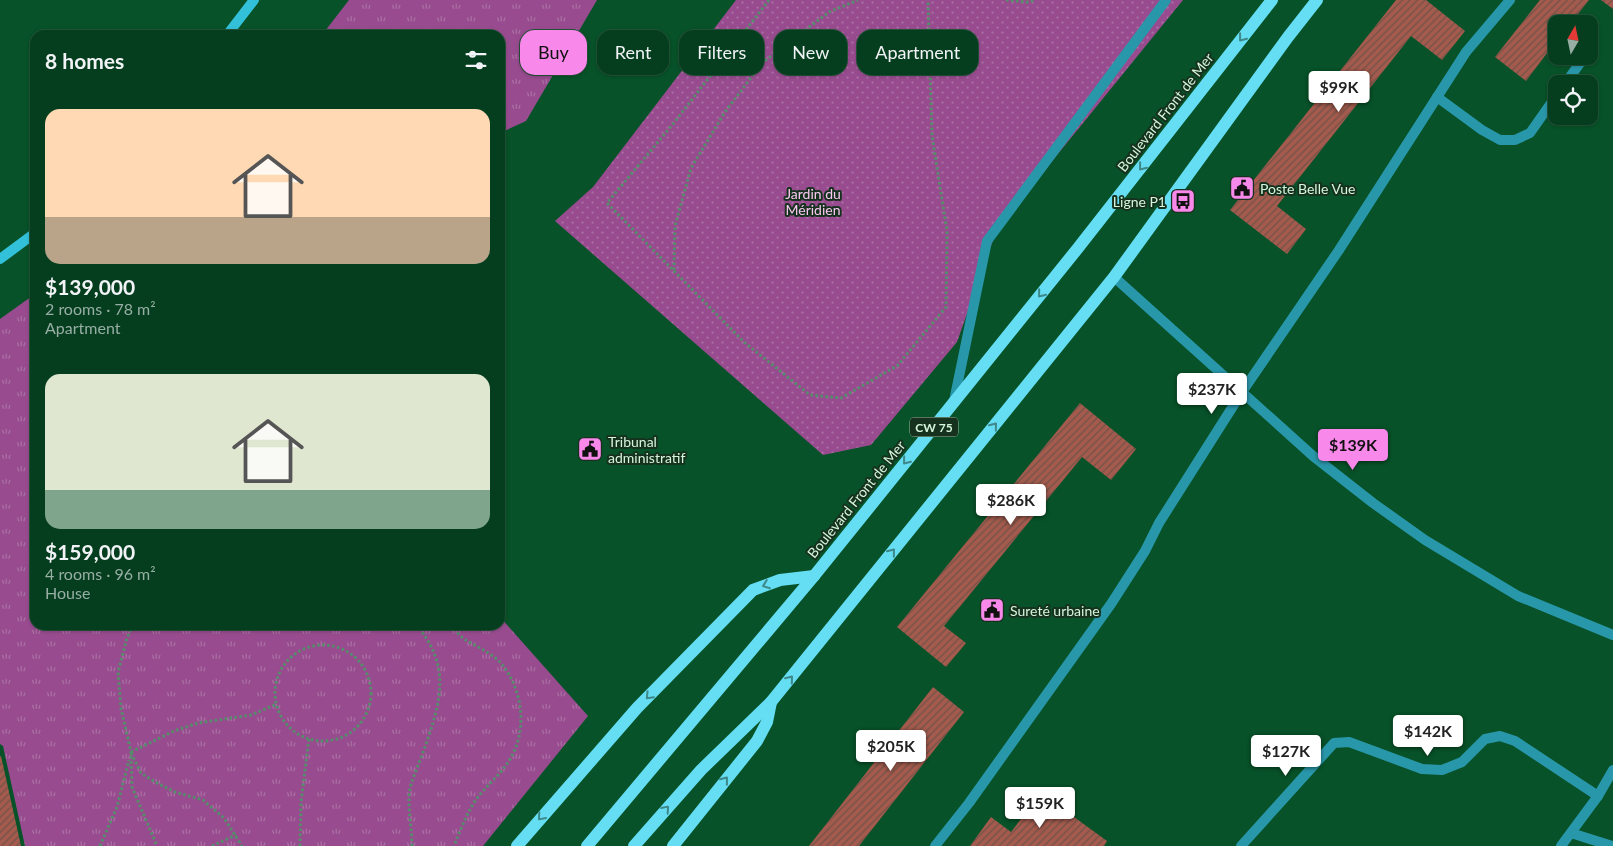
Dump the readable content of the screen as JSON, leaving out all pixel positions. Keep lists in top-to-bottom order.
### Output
{
  "streets": {
    "main road": ["Boulevard Front de Mer", "CW 75"]
  },
  "parks": ["Jardin du Méridien"],
  "places": {
    "public building": ["Poste Belle Vue", "Tribunal administratif", "Sureté urbaine"],
    "bus stop": ["Ligne P1"]
  },
  "north": "top",
  "page": {
    "chip": [
      "Buy",
      "Rent",
      "Filters",
      "New",
      "Apartment"
    ],
    "heading": "8 homes",
    "price": [
      "$99K",
      "$237K",
      "$139K",
      "$286K",
      "$142K",
      "$205K",
      "$127K",
      "$159K"
    ],
    "list": [
      {
        "name": "$139,000",
        "note": "2 rooms · 78 m² · Apartment"
      },
      {
        "name": "$159,000",
        "note": "4 rooms · 96 m² · House"
      }
    ]
  }
}
